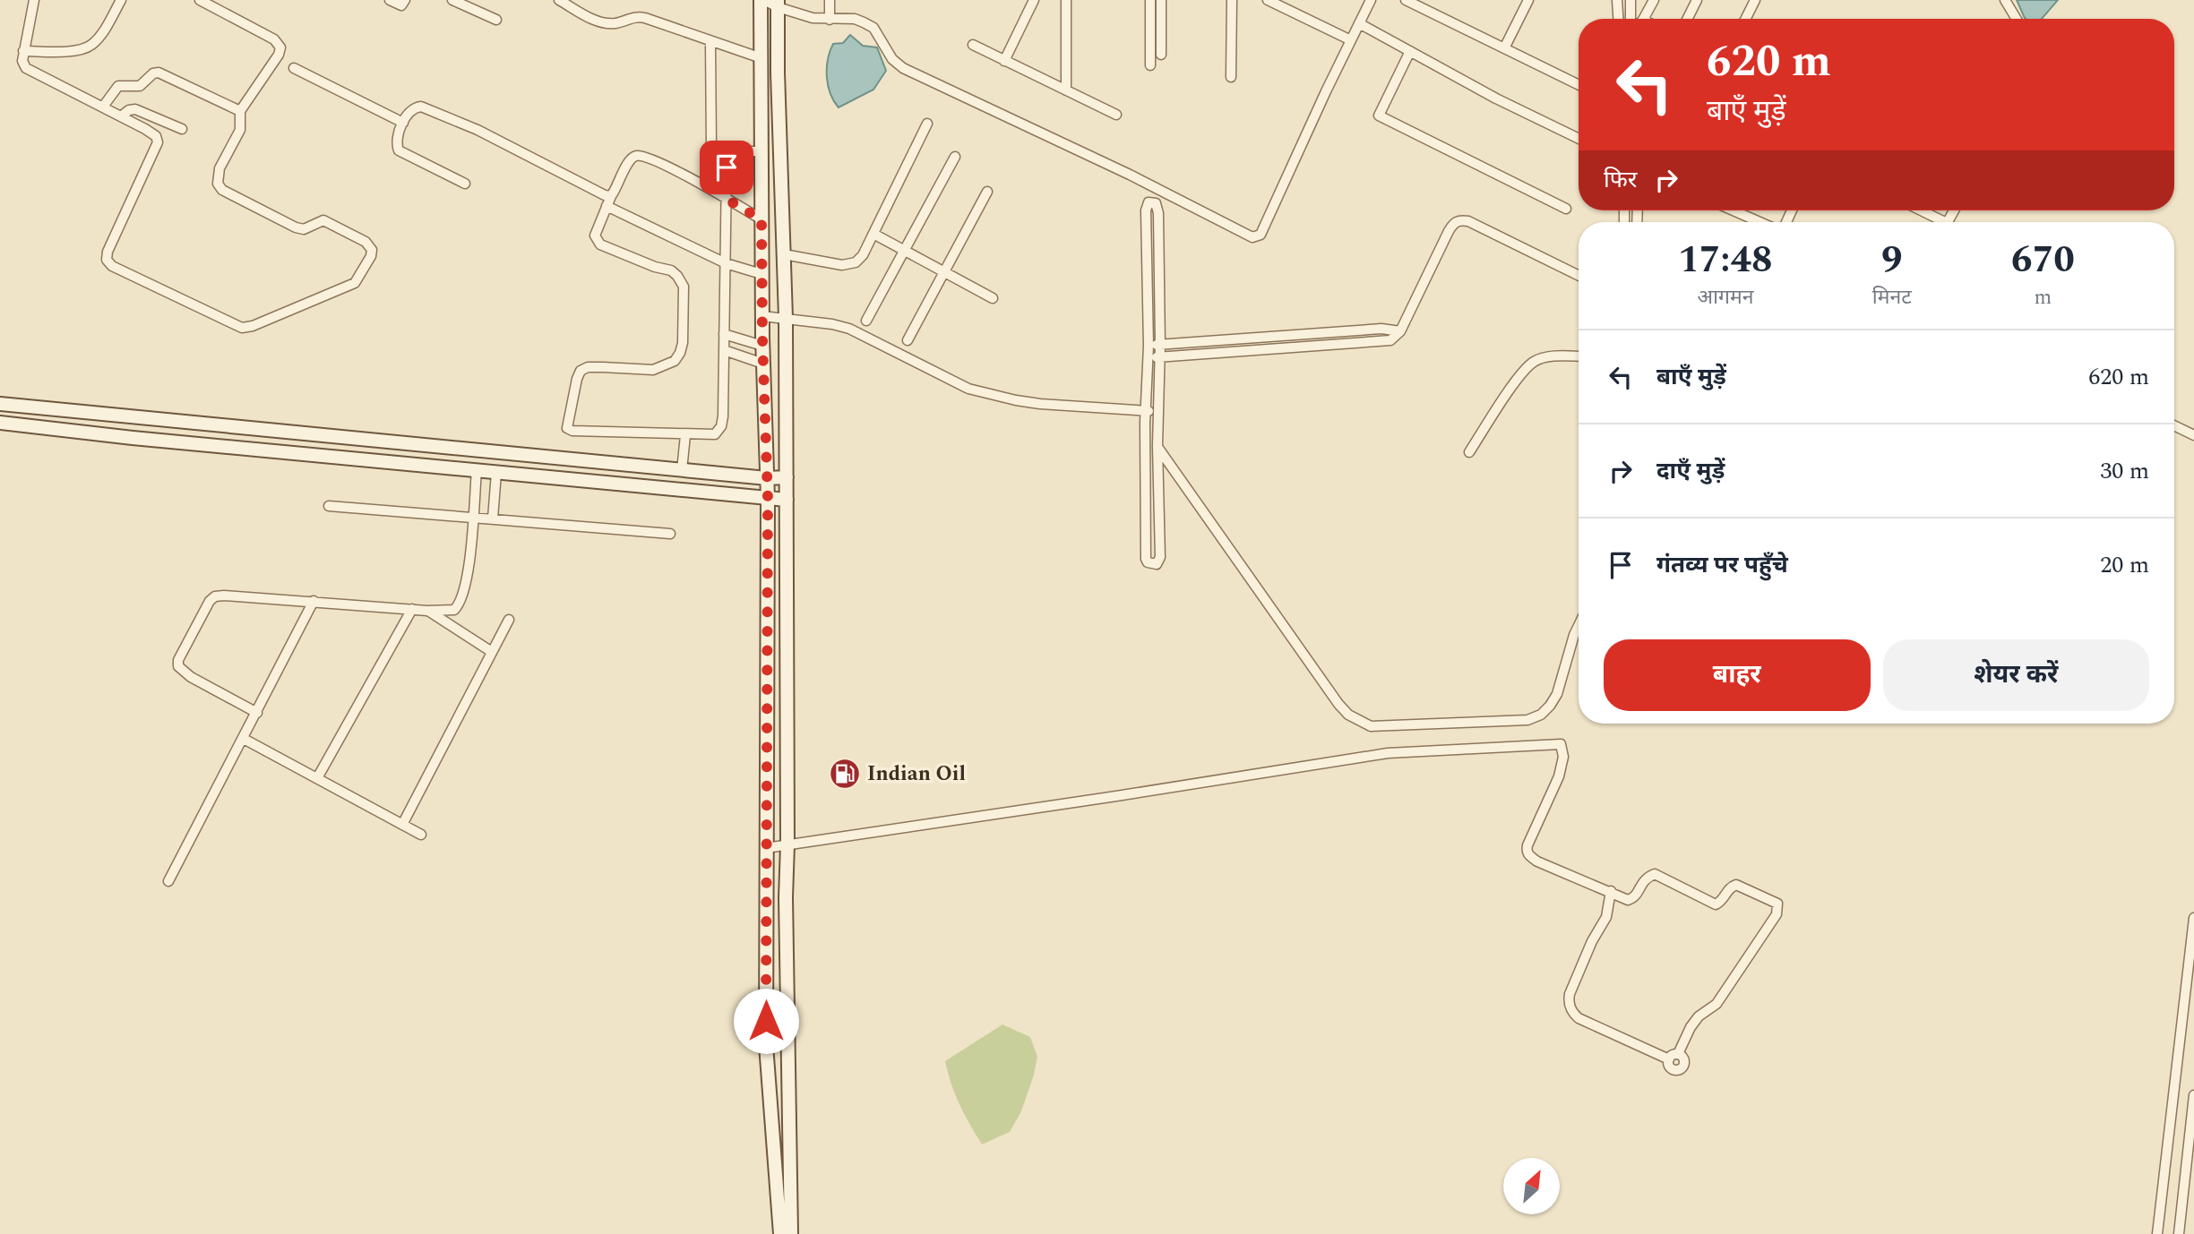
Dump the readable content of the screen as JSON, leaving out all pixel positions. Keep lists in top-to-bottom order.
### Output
{
  "places": {
    "fuel station": ["Indian Oil"]
  },
  "north": "top right",
  "page": {
    "turn": ["620 m", "बाएँ मुड़ें"],
    "then": "फिर",
    "eta": [
      "17:48",
      "आगमन",
      "9",
      "मिनट",
      "670",
      "m"
    ],
    "list": [
      {
        "name": "बाएँ मुड़ें",
        "value": "620 m"
      },
      {
        "name": "दाएँ मुड़ें",
        "value": "30 m"
      },
      {
        "name": "गंतव्य पर पहुँचे",
        "value": "20 m"
      }
    ],
    "buttons": ["बाहर", "शेयर करें"]
  }
}
